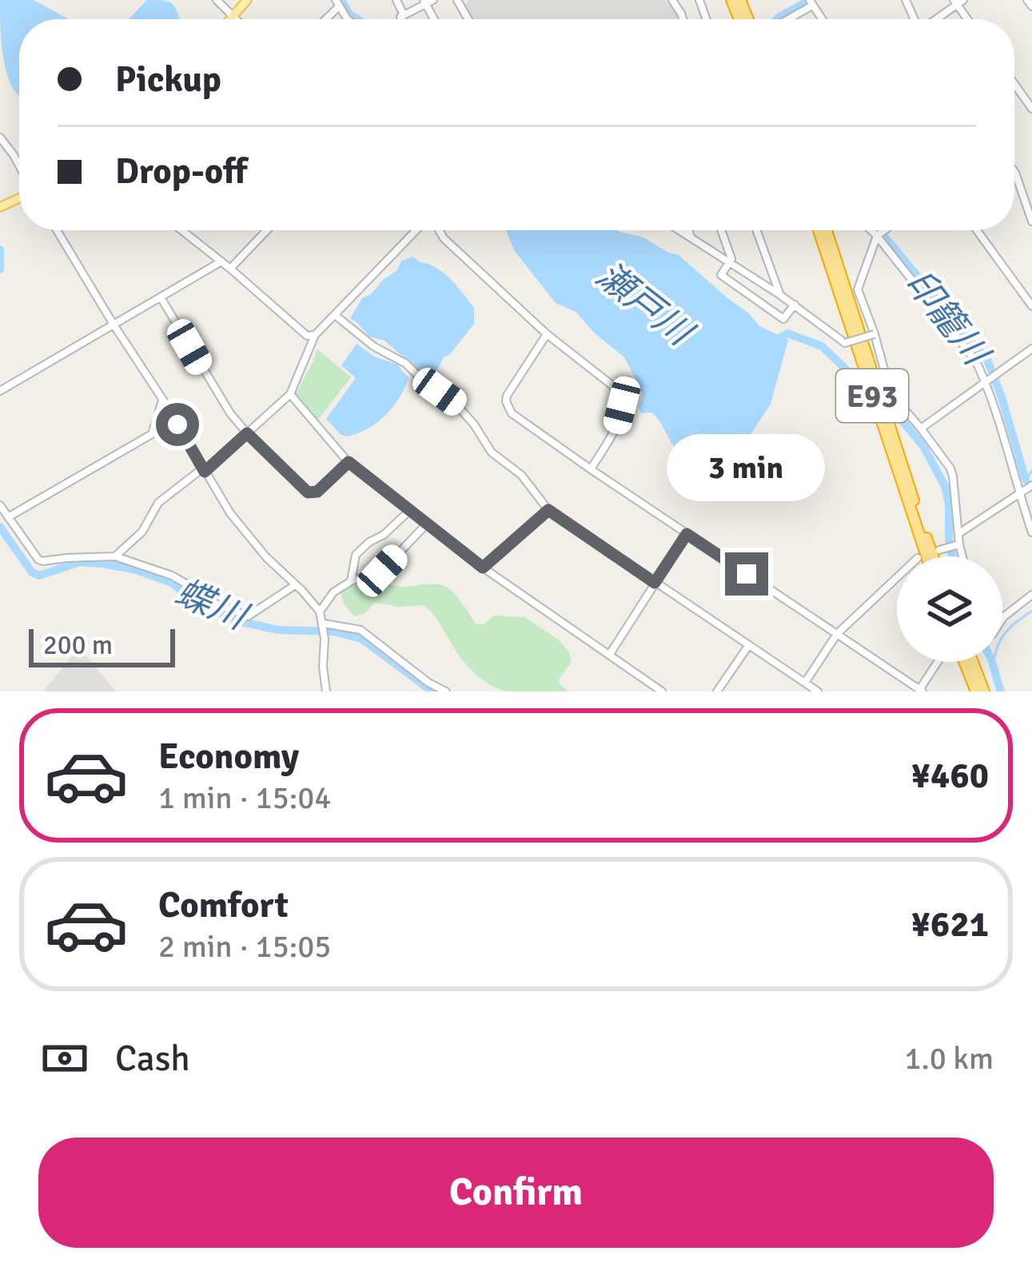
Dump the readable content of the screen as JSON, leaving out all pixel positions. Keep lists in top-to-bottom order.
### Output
{
  "streets": {
    "highway": ["E93"]
  },
  "water": ["瀬戸川", "印籠川", "蝶川"],
  "scale_bar": "200 m",
  "page": {
    "banner": ["Pickup", "Drop-off"],
    "bubble": "3 min",
    "scale": "200 m",
    "list": [
      {
        "name": "Economy",
        "note": "1 min · 15:04",
        "value": "¥460"
      },
      {
        "name": "Comfort",
        "note": "2 min · 15:05",
        "value": "¥621"
      }
    ],
    "pay": ["Cash", "1.0 km"],
    "buttons": "Confirm"
  }
}
